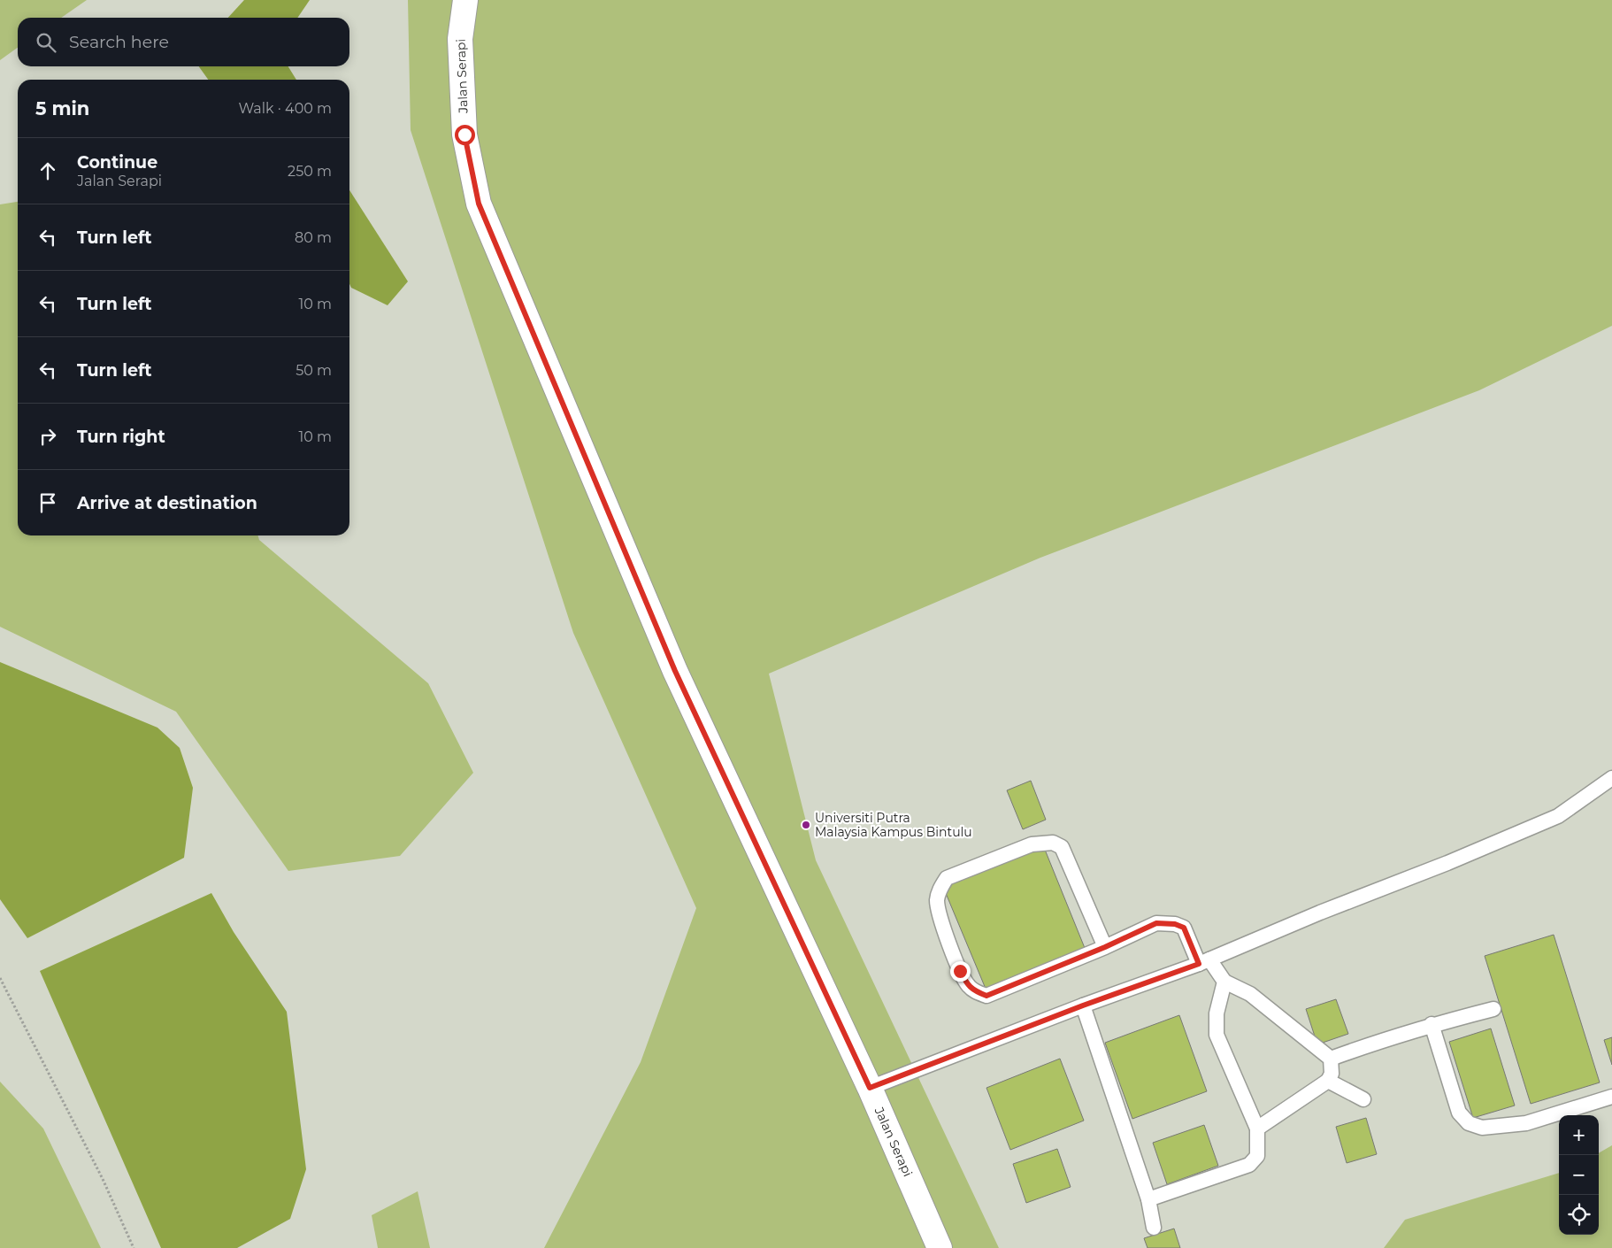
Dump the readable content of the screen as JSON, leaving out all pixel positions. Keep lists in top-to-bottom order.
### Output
{
  "streets": {
    "street": ["Jalan Serapi"]
  },
  "places": ["Universiti Putra Malaysia Kampus Bintulu"],
  "page": {
    "search": "Search here",
    "heading": ["5 min", "Walk · 400 m"],
    "list": [
      ["Continue", "Jalan Serapi", "250 m"],
      ["Turn left", "80 m"],
      ["Turn left", "10 m"],
      ["Turn left", "50 m"],
      ["Turn right", "10 m"],
      "Arrive at destination"
    ],
    "map_buttons": ["+", "−"]
  }
}
